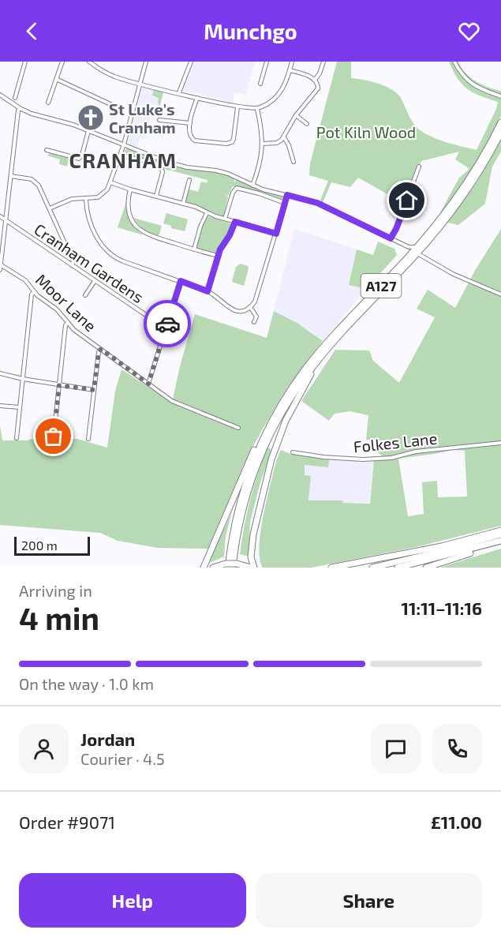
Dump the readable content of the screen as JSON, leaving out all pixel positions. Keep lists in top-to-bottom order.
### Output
{
  "streets": {
    "highway": ["A127"],
    "street": ["Cranham Gardens", "Moor Lane", "Folkes Lane"]
  },
  "districts": ["CRANHAM"],
  "parks": ["Pot Kiln Wood"],
  "places": {
    "church": ["St Luke's Cranham"]
  },
  "scale_bar": "200 m",
  "page": {
    "header": "Munchgo",
    "scale": "200 m",
    "heading": ["4 min", "Arriving in", "11:11–11:16"],
    "panel": [
      "Jordan",
      "Courier · 4.5",
      "Order #9071",
      "£11.00"
    ],
    "bar": "On the way · 1.0 km",
    "buttons": ["Help", "Share"]
  }
}
